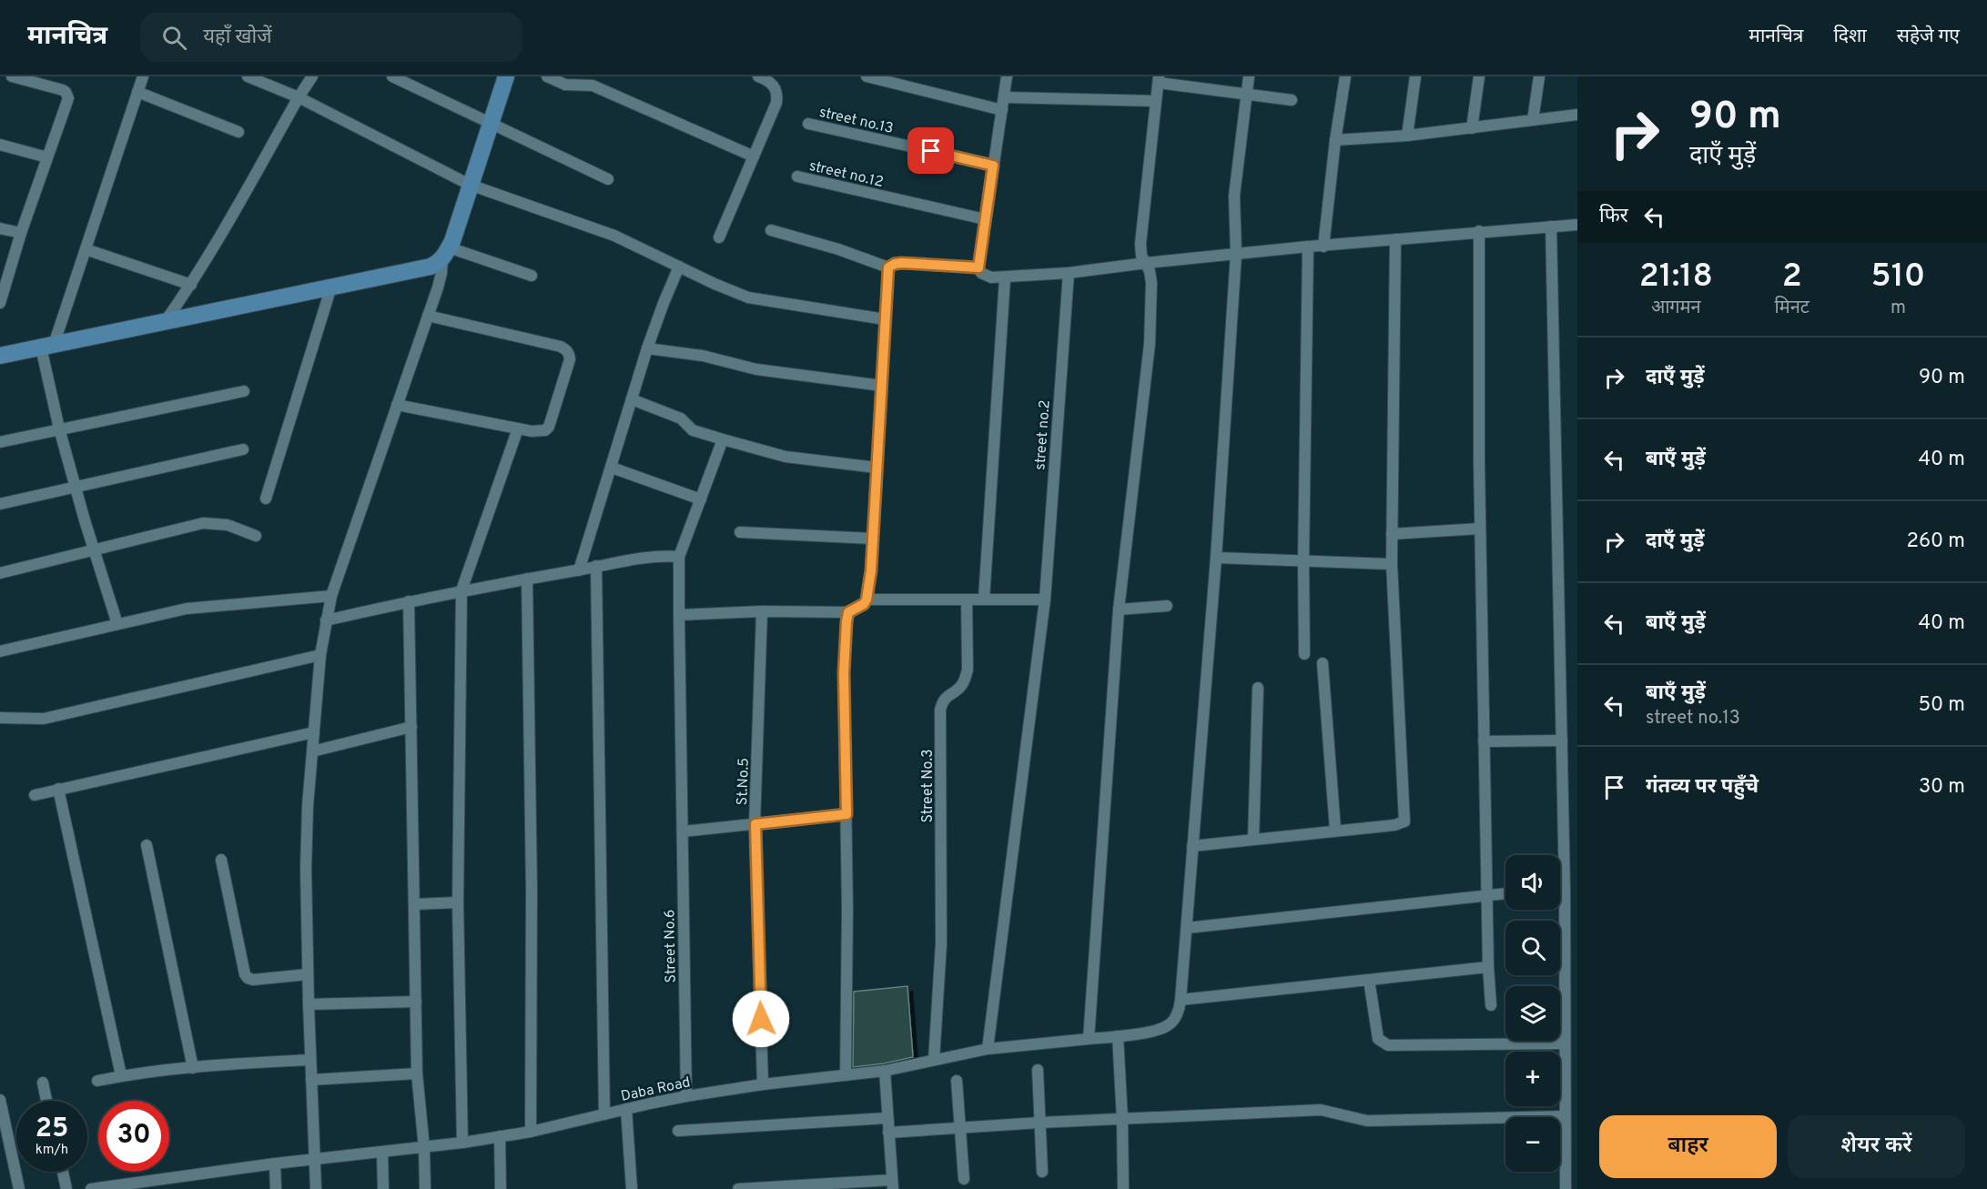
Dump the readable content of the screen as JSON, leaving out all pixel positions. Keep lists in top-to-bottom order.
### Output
{
  "streets": {
    "street": [
      "street no.13",
      "street no.12",
      "street no.2",
      "St.No.5",
      "Street No.3",
      "Street No.6",
      "Daba Road"
    ]
  },
  "crossings": [
    ["street no.2", "Daba Road"],
    ["St.No.5", "Daba Road"],
    ["Street No.3", "Daba Road"],
    ["Street No.6", "Daba Road"]
  ],
  "page": {
    "header": "मानचित्र",
    "search": "यहाँ खोजें",
    "nav": ["मानचित्र", "दिशा", "सहेजे गए"],
    "turn": ["90 m", "दाएँ मुड़ें"],
    "then": "फिर",
    "eta": [
      "21:18",
      "आगमन",
      "2",
      "मिनट",
      "510",
      "m"
    ],
    "list": [
      {
        "name": "दाएँ मुड़ें",
        "value": "90 m"
      },
      {
        "name": "बाएँ मुड़ें",
        "value": "40 m"
      },
      {
        "name": "दाएँ मुड़ें",
        "value": "260 m"
      },
      {
        "name": "बाएँ मुड़ें",
        "value": "40 m"
      },
      {
        "name": "बाएँ मुड़ें",
        "note": "street no.13",
        "value": "50 m"
      },
      {
        "name": "गंतव्य पर पहुँचे",
        "value": "30 m"
      }
    ],
    "map_buttons": ["+", "−"],
    "speed": "25 km/h",
    "limit": "30",
    "buttons": ["बाहर", "शेयर करें"]
  }
}
